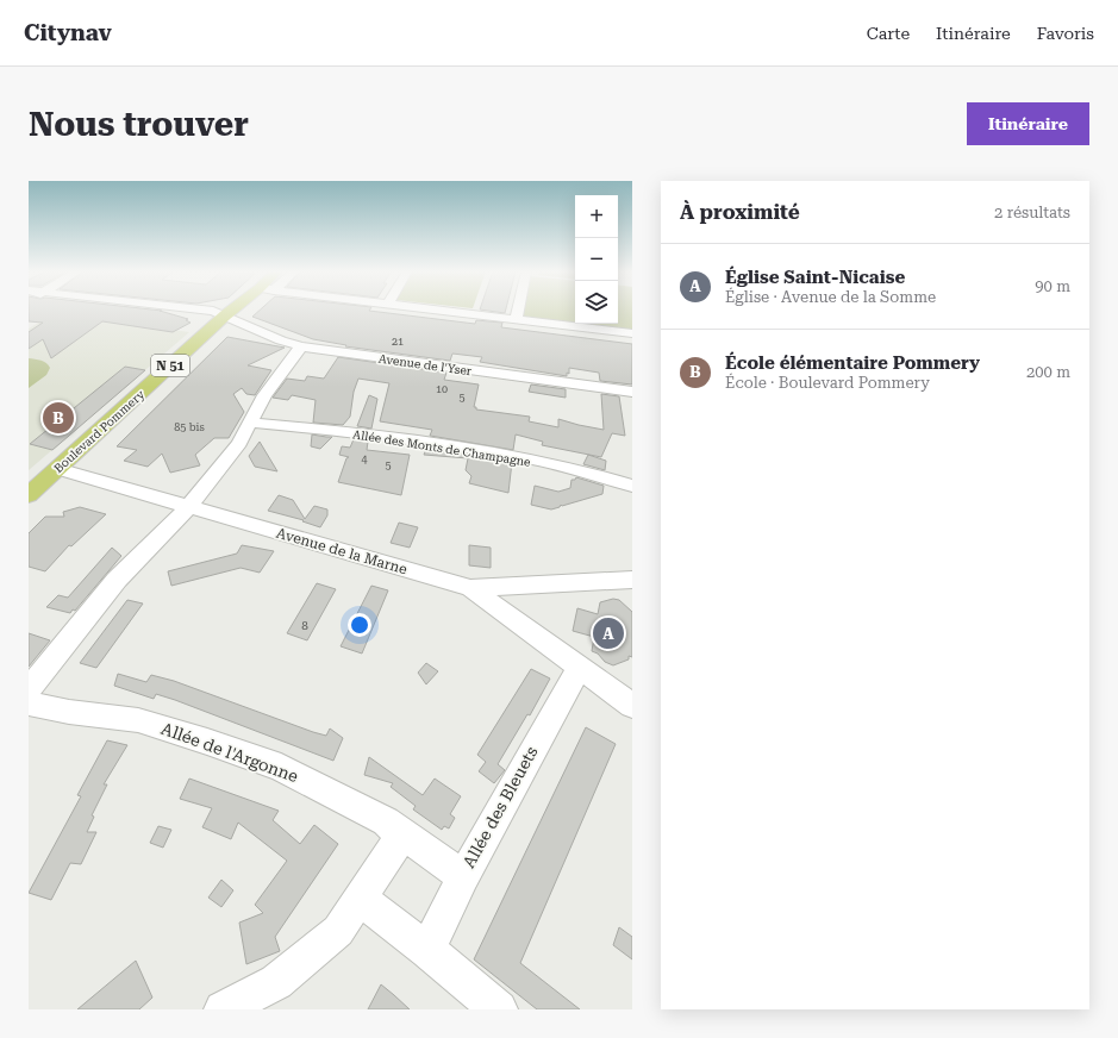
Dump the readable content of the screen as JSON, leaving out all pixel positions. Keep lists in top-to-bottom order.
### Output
{
  "streets": {
    "main road": ["N 51", "Boulevard Pommery"],
    "street": [
      "Avenue de l'Yser",
      "Allée des Monts de Champagne",
      "Avenue de la Marne",
      "Allée de l'Argonne",
      "Allée des Bleuets"
    ]
  },
  "crossings": [
    ["Avenue de l'Yser", "Boulevard Pommery"],
    ["Boulevard Pommery", "Avenue de la Marne"],
    ["Allée de l'Argonne", "Allée des Bleuets"]
  ],
  "house_numbers": [
    "21",
    "10",
    "5",
    "85 bis",
    "4",
    "5",
    "8"
  ],
  "page": {
    "header": "Citynav",
    "nav": ["Carte", "Itinéraire", "Favoris"],
    "buttons": "Itinéraire",
    "title": "Nous trouver",
    "heading": ["À proximité", "2 résultats"],
    "map_buttons": ["+", "−"],
    "list": [
      {
        "mark": "A",
        "name": "Église Saint-Nicaise",
        "note": "Église · Avenue de la Somme",
        "value": "90 m"
      },
      {
        "mark": "B",
        "name": "École élémentaire Pommery",
        "note": "École · Boulevard Pommery",
        "value": "200 m"
      }
    ],
    "pins": ["B", "A"]
  }
}
